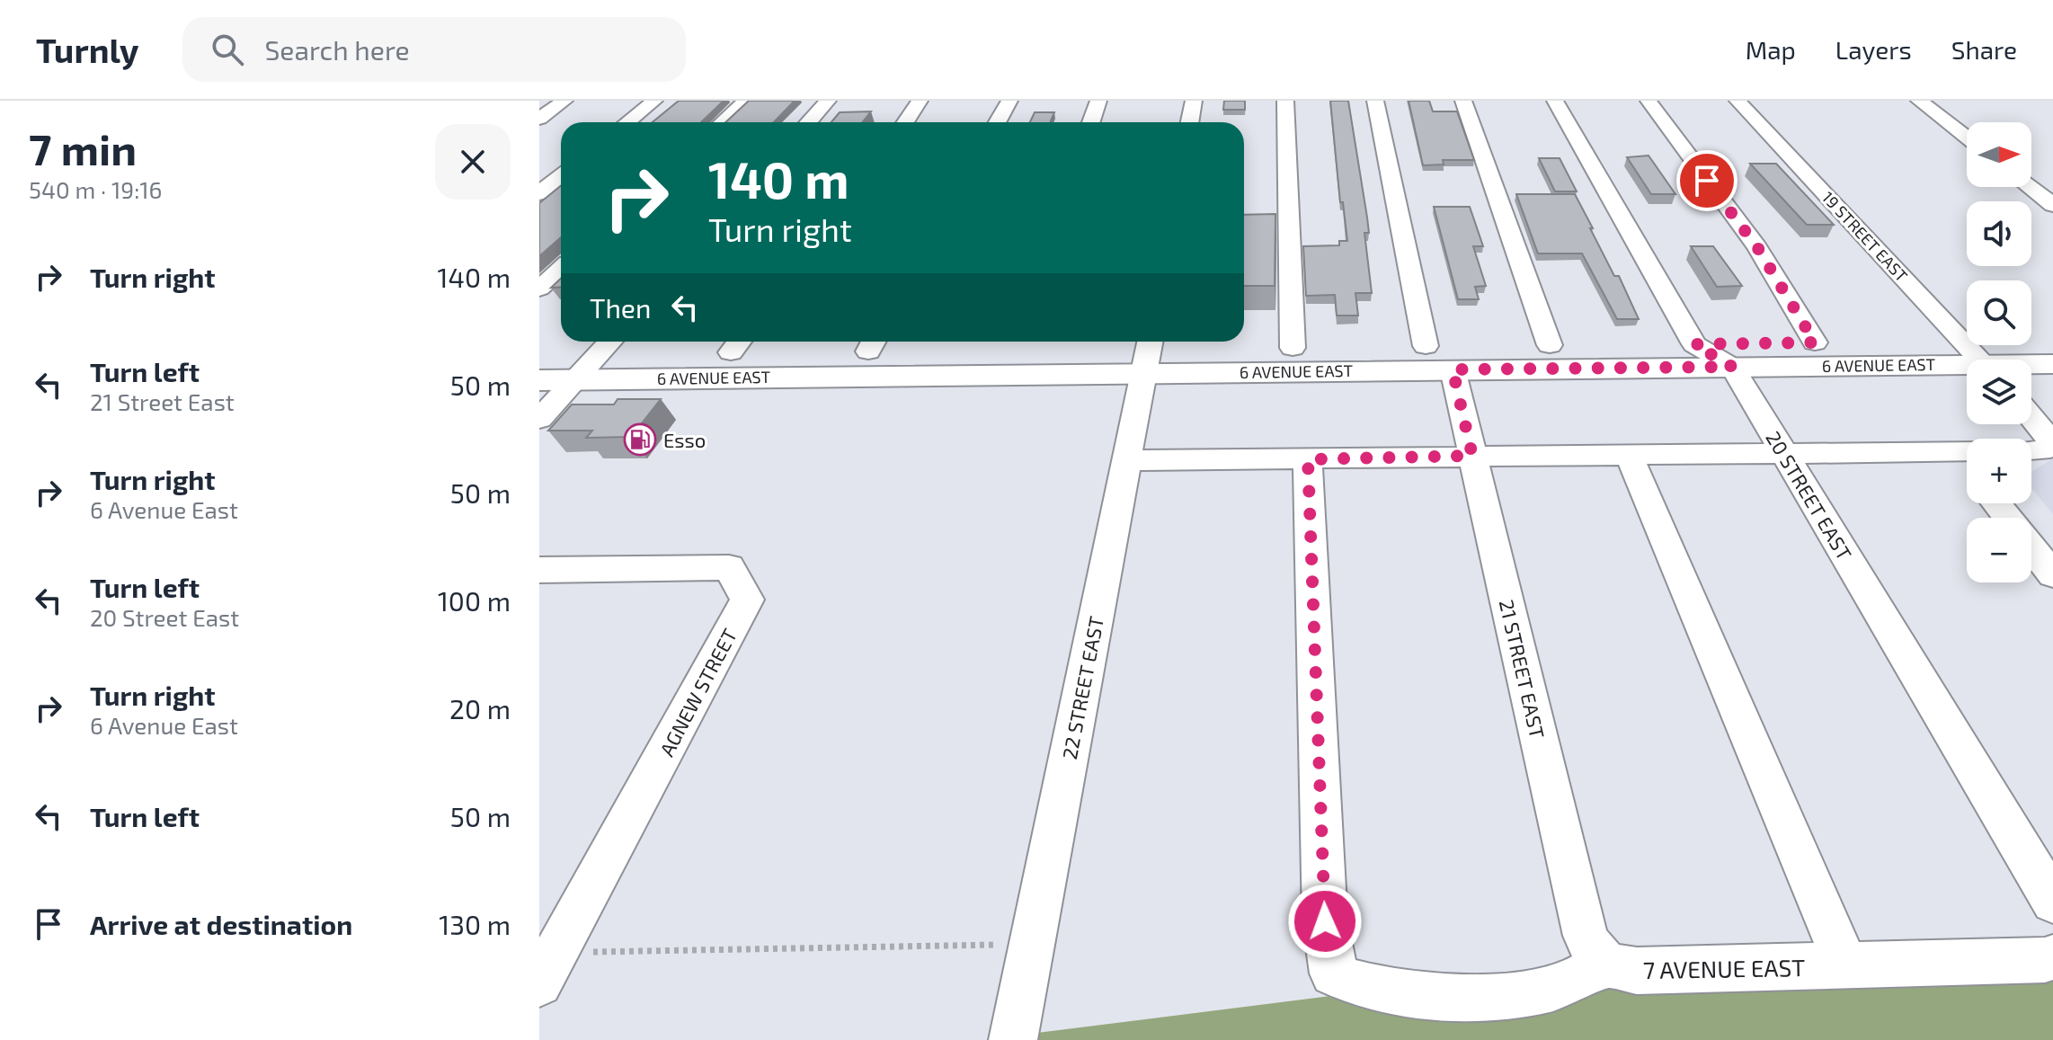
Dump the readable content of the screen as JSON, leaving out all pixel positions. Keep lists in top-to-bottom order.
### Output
{
  "streets": {
    "main road": ["6 AVENUE EAST"],
    "street": [
      "19 STREET EAST",
      "20 STREET EAST",
      "21 STREET EAST",
      "22 STREET EAST",
      "AGNEW STREET",
      "7 AVENUE EAST"
    ]
  },
  "crossings": [
    ["19 STREET EAST", "6 AVENUE EAST"],
    ["6 AVENUE EAST", "20 STREET EAST"],
    ["6 AVENUE EAST", "21 STREET EAST"],
    ["6 AVENUE EAST", "22 STREET EAST"],
    ["21 STREET EAST", "7 AVENUE EAST"]
  ],
  "places": {
    "fuel station": ["Esso"]
  },
  "north": "right",
  "page": {
    "header": "Turnly",
    "search": "Search here",
    "nav": ["Map", "Layers", "Share"],
    "heading": ["7 min", "540 m · 19:16"],
    "map_buttons": ["+", "−"],
    "turn": ["140 m", "Turn right"],
    "list": [
      {
        "name": "Turn right",
        "value": "140 m"
      },
      {
        "name": "Turn left",
        "note": "21 Street East",
        "value": "50 m"
      },
      {
        "name": "Turn right",
        "note": "6 Avenue East",
        "value": "50 m"
      },
      {
        "name": "Turn left",
        "note": "20 Street East",
        "value": "100 m"
      },
      {
        "name": "Turn right",
        "note": "6 Avenue East",
        "value": "20 m"
      },
      {
        "name": "Turn left",
        "value": "50 m"
      },
      {
        "name": "Arrive at destination",
        "value": "130 m"
      }
    ],
    "then": "Then"
  }
}
